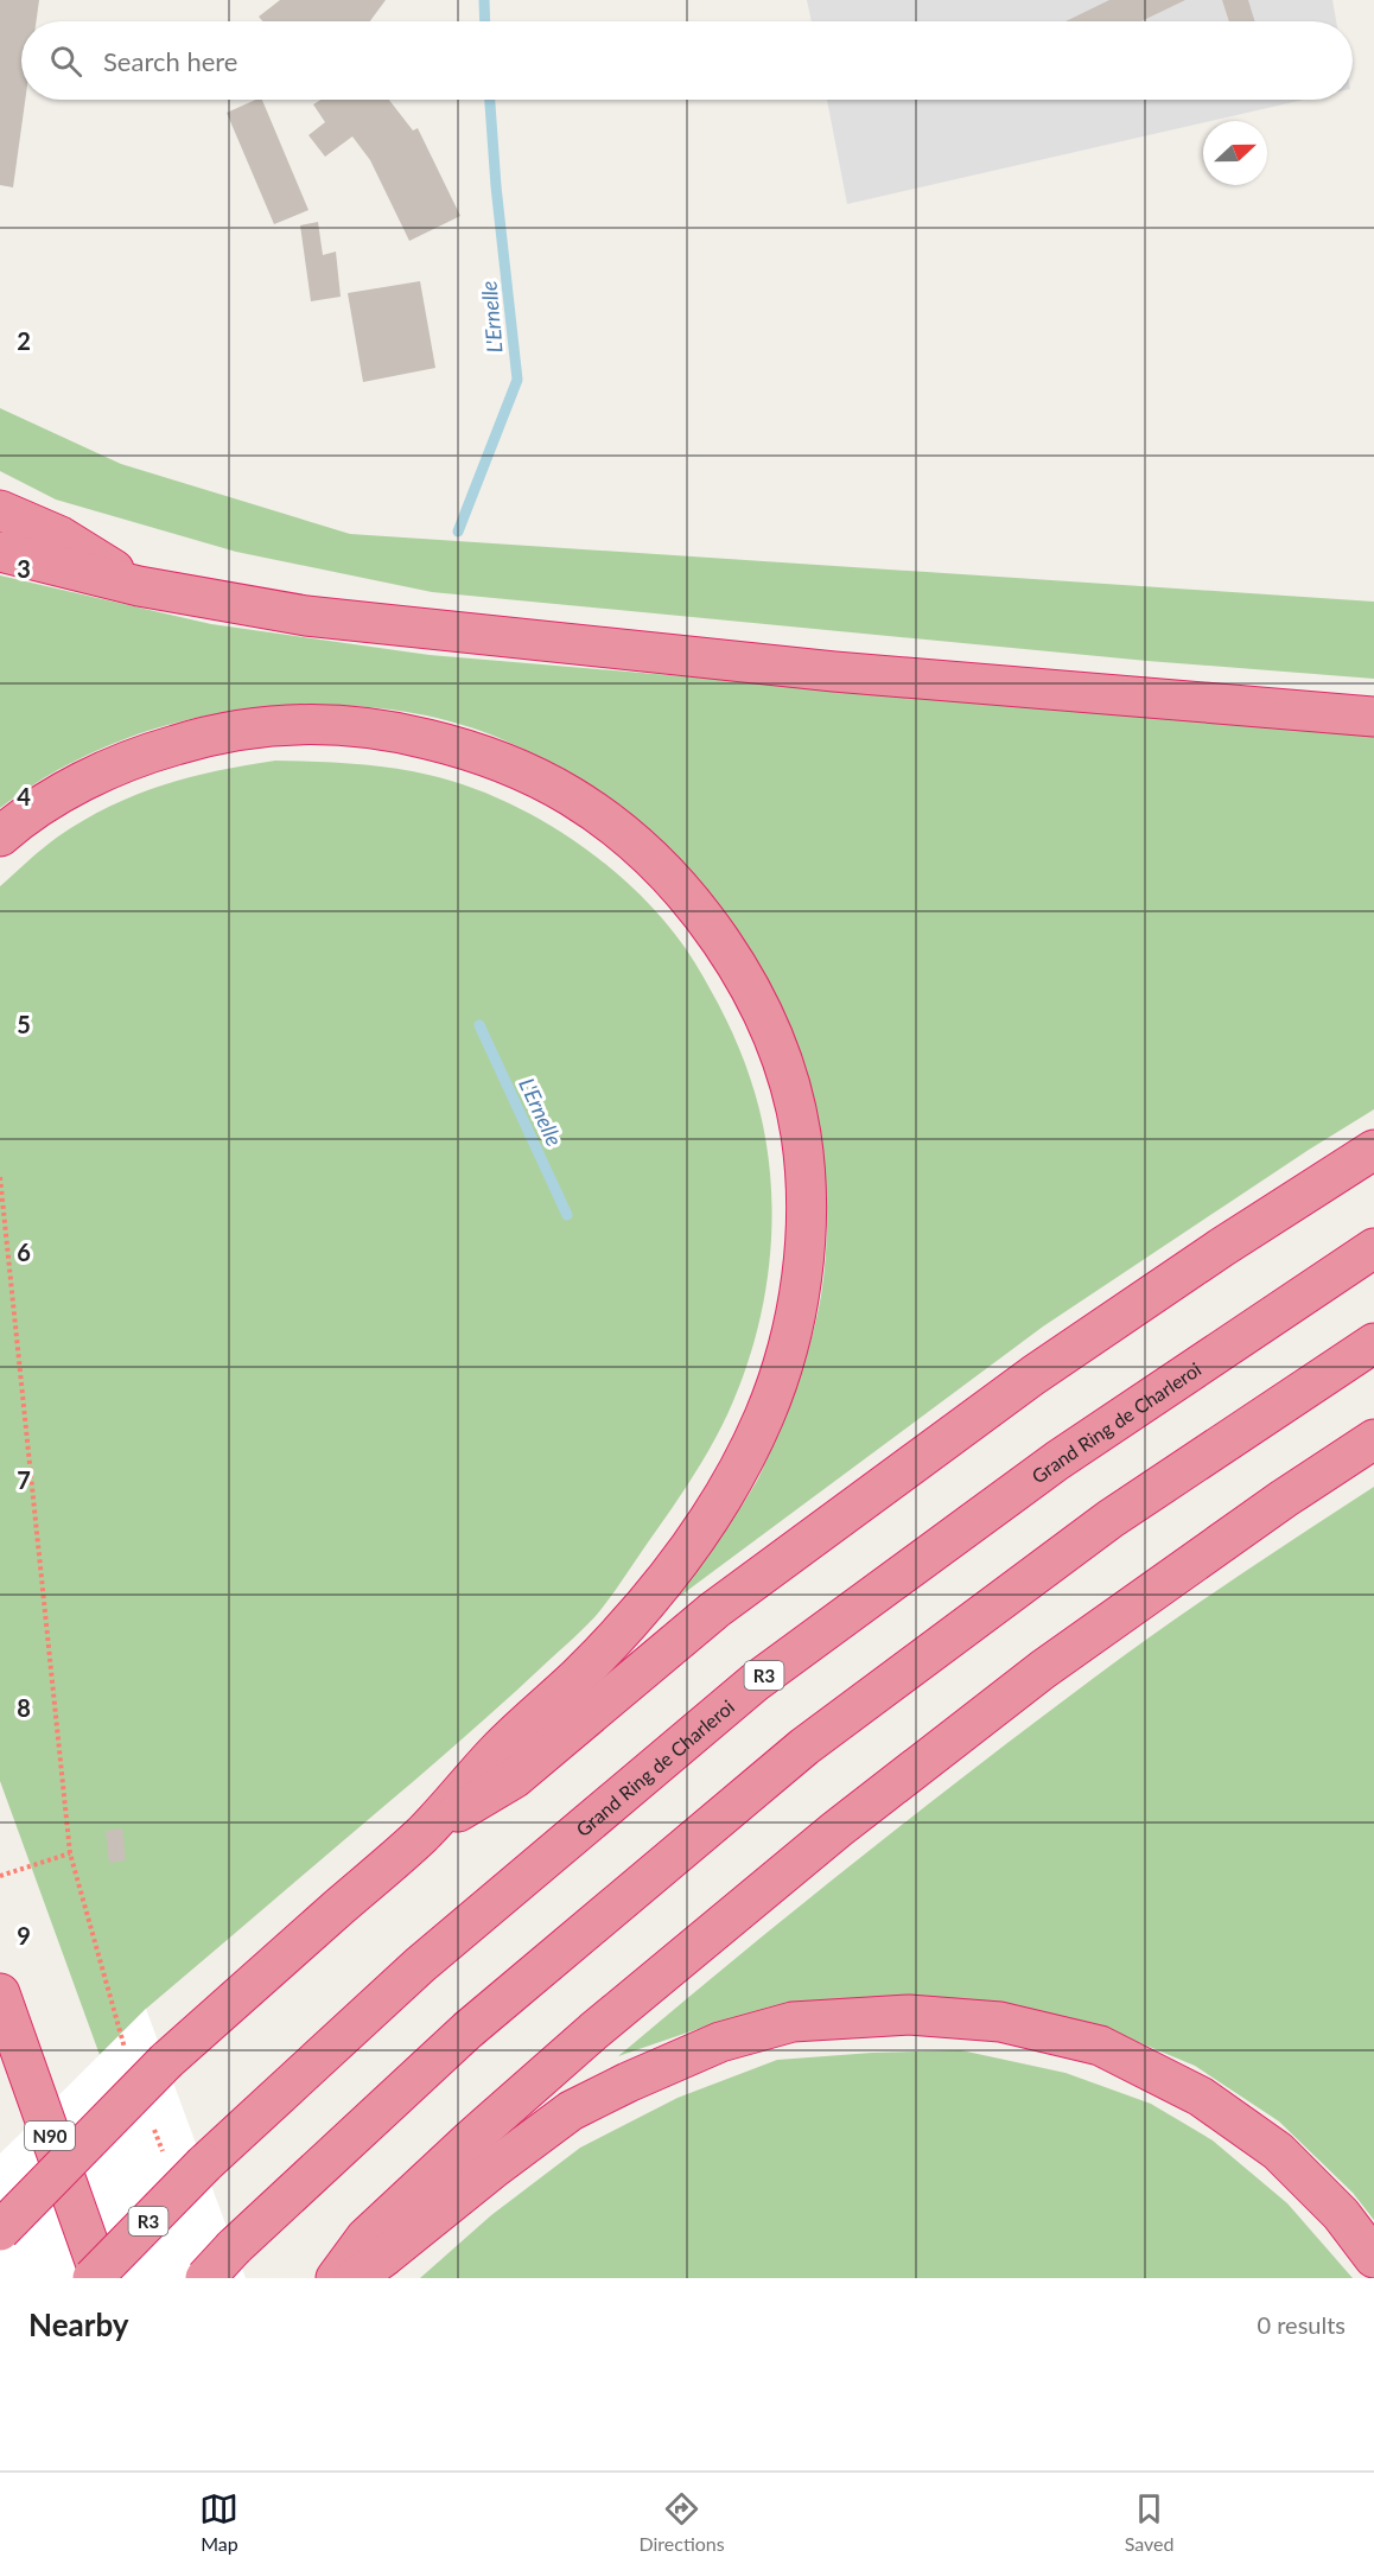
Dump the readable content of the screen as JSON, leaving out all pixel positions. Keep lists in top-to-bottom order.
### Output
{
  "streets": {
    "highway": ["Grand Ring de Charleroi", "R3", "N90"]
  },
  "water": ["L'Ernelle"],
  "north": "right",
  "page": {
    "search": "Search here",
    "heading": ["Nearby", "0 results"],
    "nav": ["Map", "Directions", "Saved"]
  },
  "grid": {
    "rows": [
      "2",
      "3",
      "4",
      "5",
      "6",
      "7",
      "8",
      "9"
    ]
  }
}
